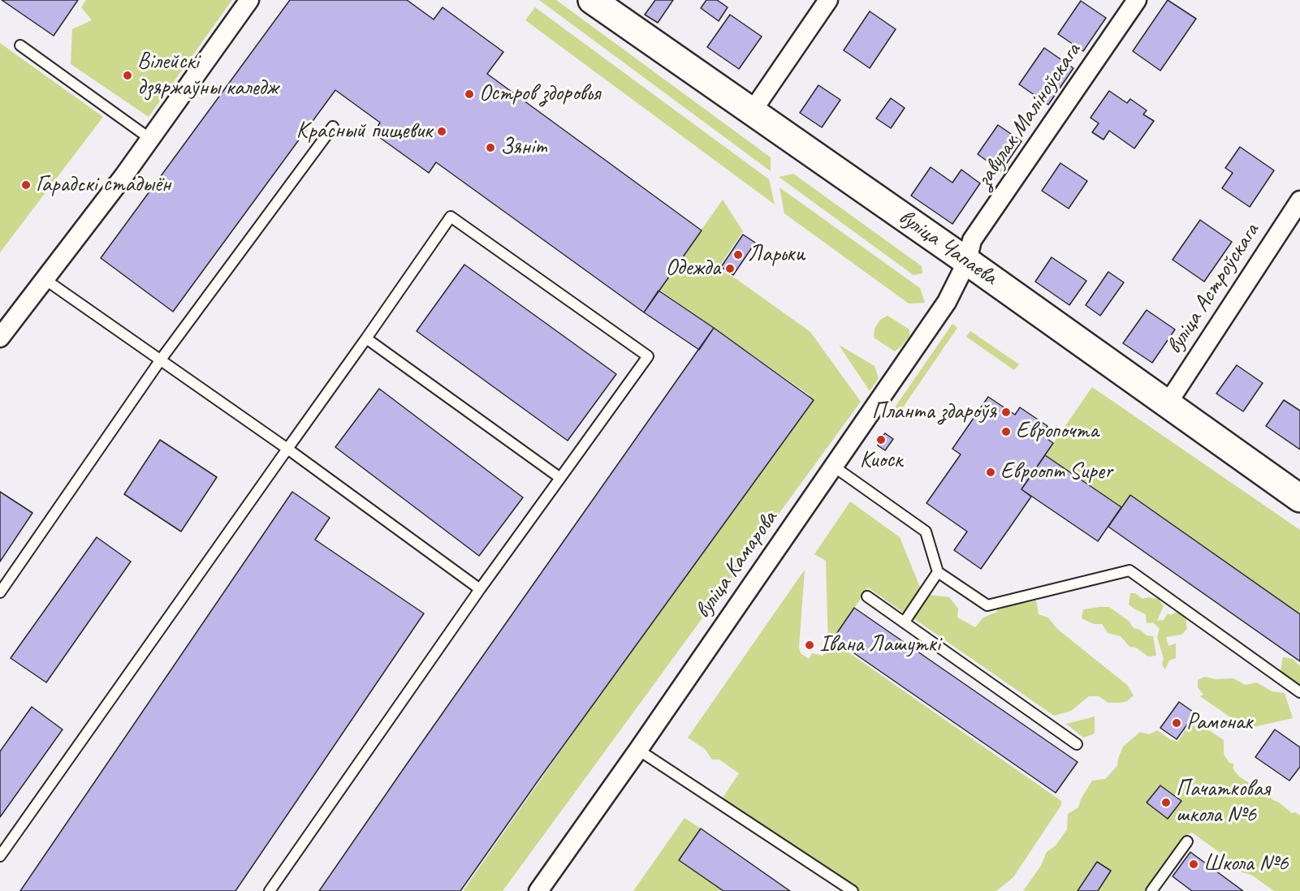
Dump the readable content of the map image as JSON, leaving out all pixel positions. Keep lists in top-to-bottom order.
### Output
{
  "streets": {
    "main road": ["вуліца Чапаева"],
    "street": ["завулак Маліноўскага", "вуліца Астроўскага", "вуліца Камарова"]
  },
  "crossings": [
    ["завулак Маліноўскага", "вуліца Чапаева"],
    ["завулак Маліноўскага", "вуліца Камарова"],
    ["вуліца Чапаева", "вуліца Астроўскага"],
    ["вуліца Чапаева", "вуліца Камарова"]
  ],
  "places": [
    "Вілейскі дзяржаўны каледж",
    "Остров здоровья",
    "Красный пищевик",
    "Зяніт",
    "Гарадскі стадыён",
    "Ларьки",
    "Одежда",
    "Планта здароўя",
    "Европочта",
    "Киоск",
    "Евроопт Super",
    "Івана Лашуткі",
    "Рамонак",
    "Пачатковая школа №6",
    "Школа №6"
  ]
}
